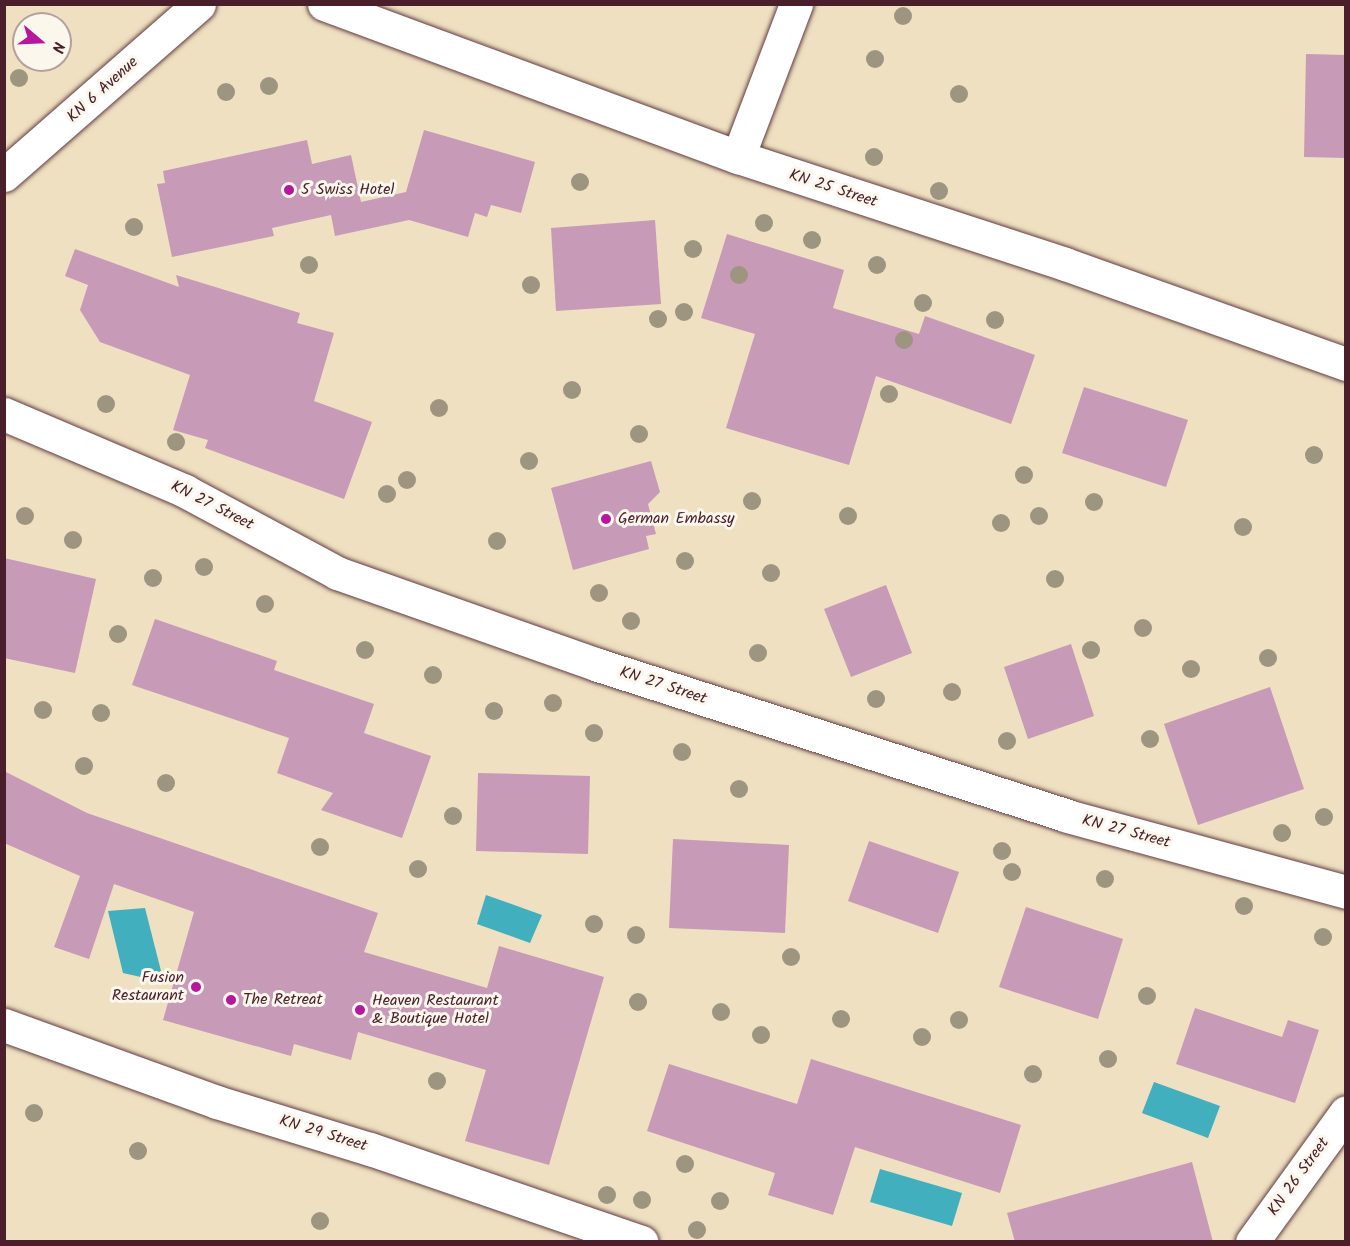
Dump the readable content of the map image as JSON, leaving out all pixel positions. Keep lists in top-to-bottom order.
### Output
{
  "streets": {
    "street": [
      "KN 6 Avenue",
      "KN 25 Street",
      "KN 27 Street",
      "KN 29 Street",
      "KN 26 Street"
    ]
  },
  "places": [
    "5 Swiss Hotel",
    "German Embassy",
    "Fusion Restaurant",
    "The Retreat",
    "Heaven Restaurant & Boutique Hotel"
  ],
  "north": "right"
}
